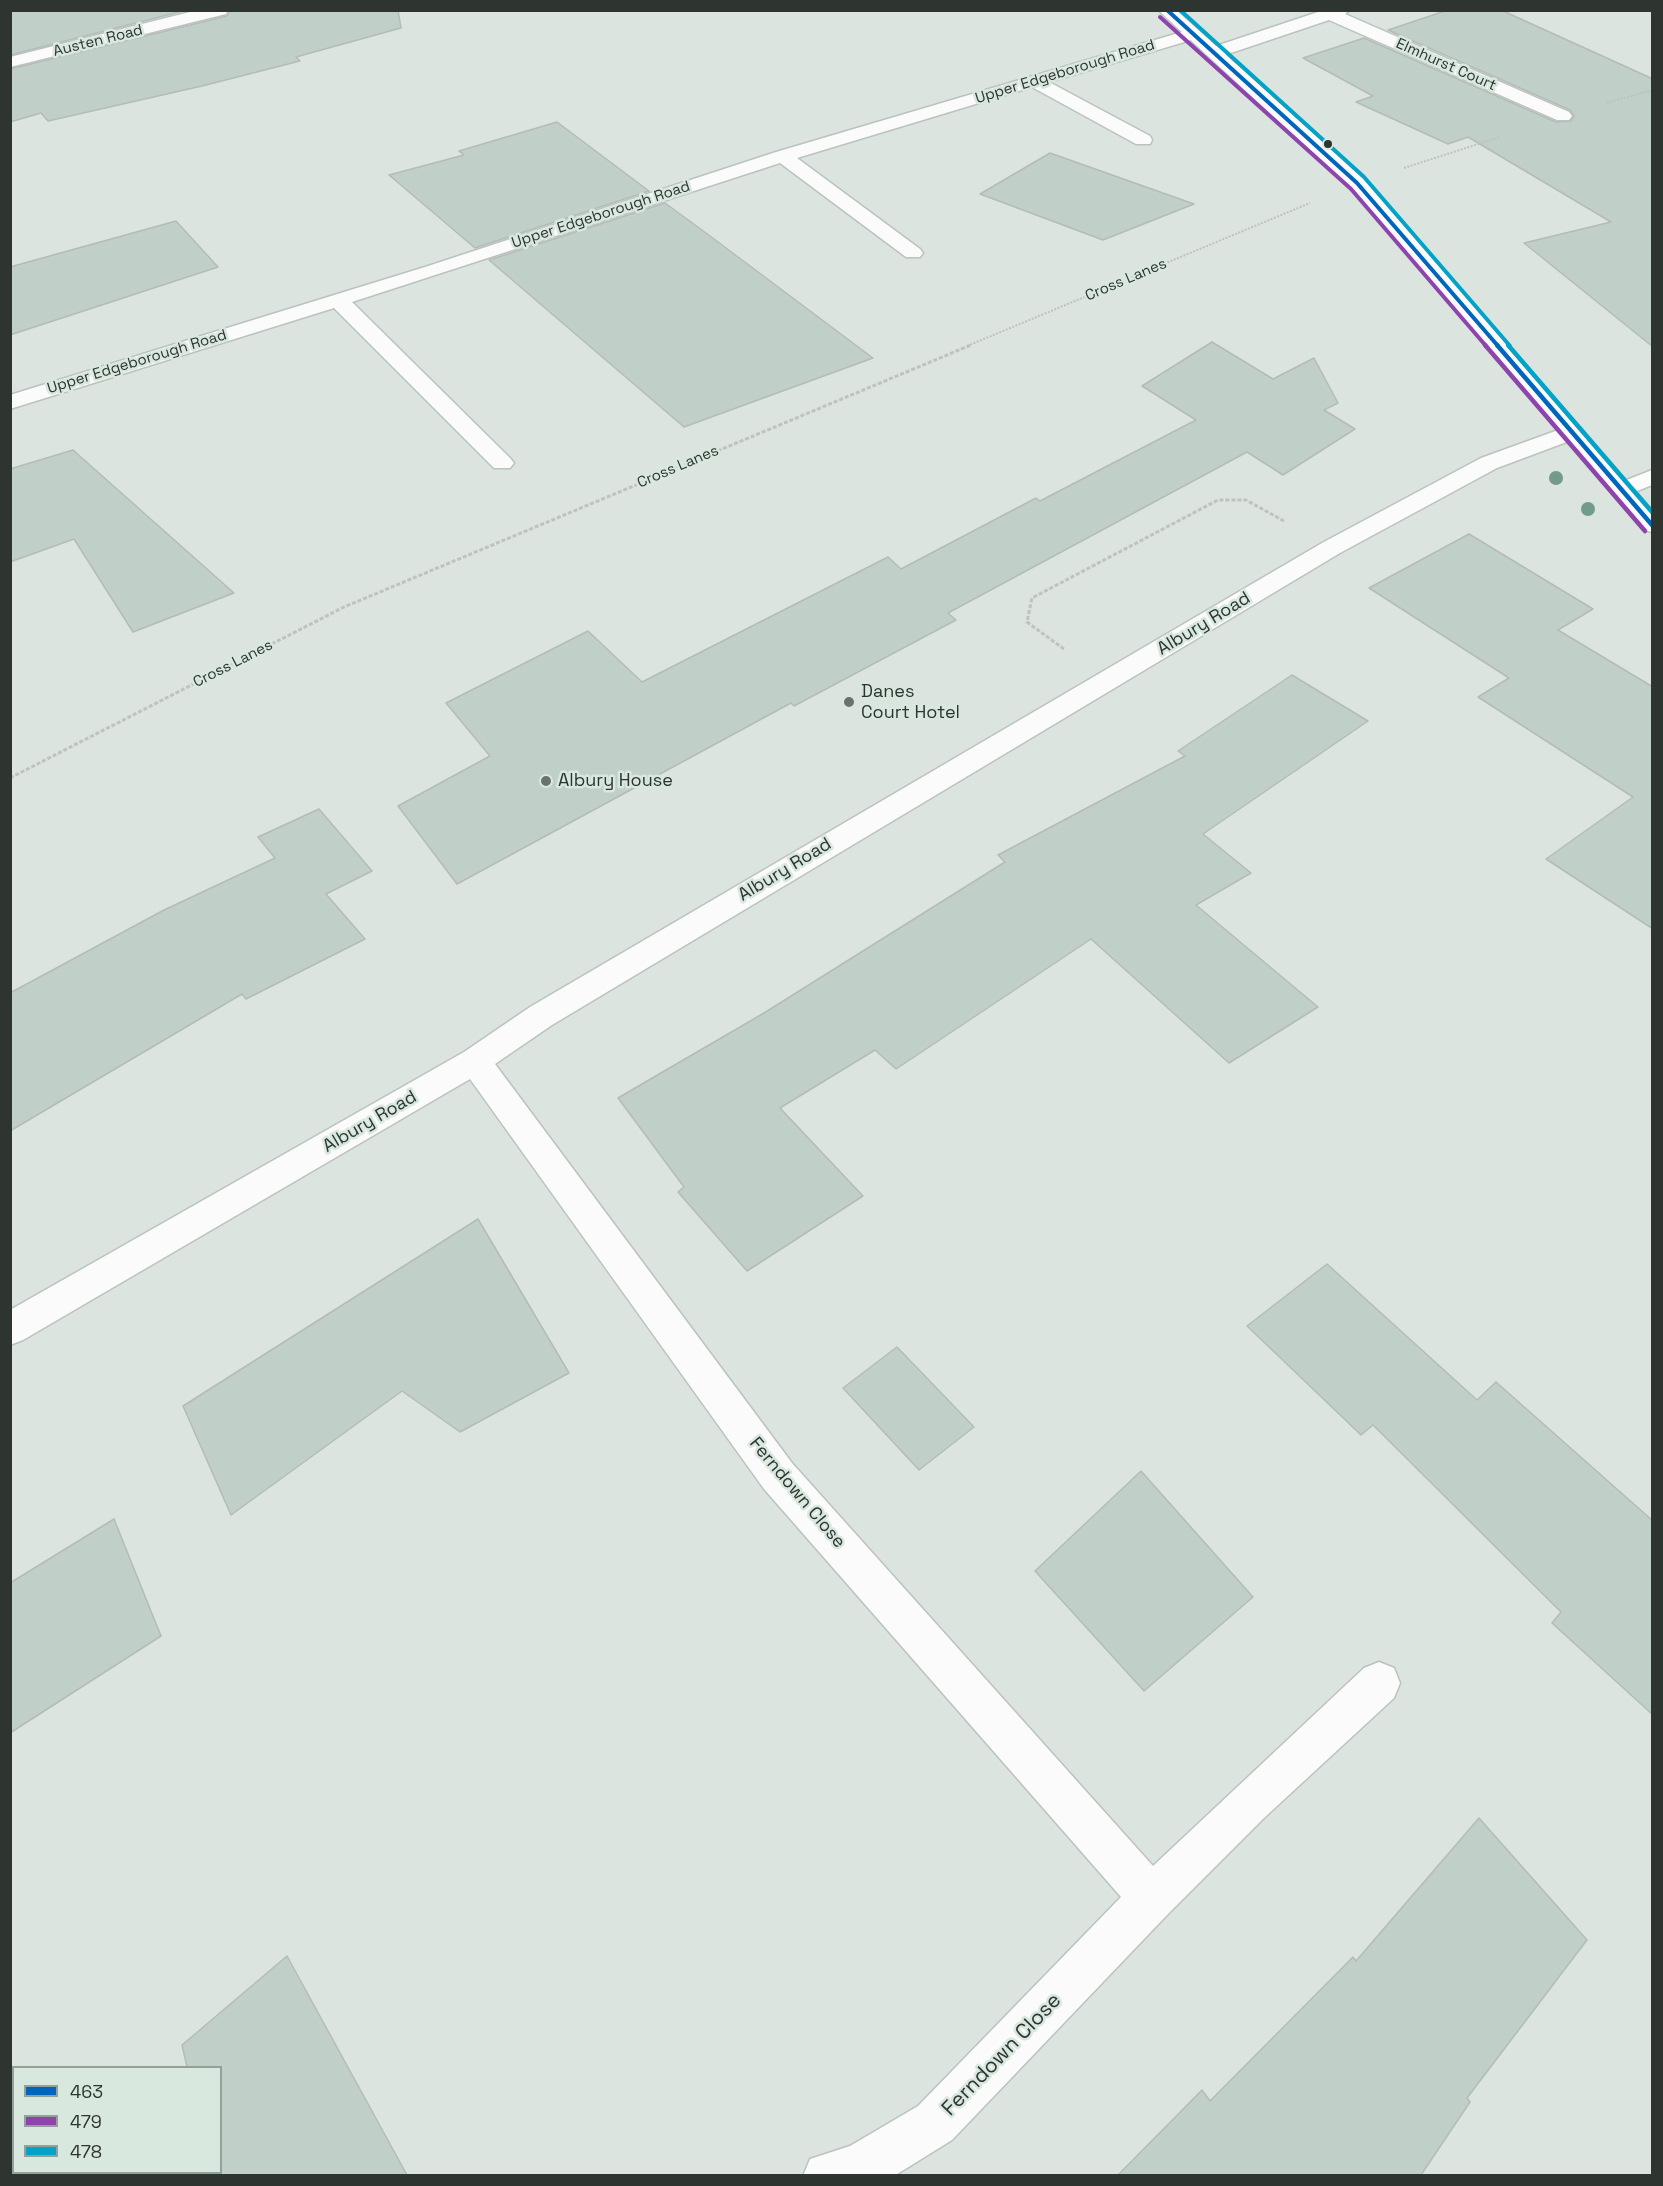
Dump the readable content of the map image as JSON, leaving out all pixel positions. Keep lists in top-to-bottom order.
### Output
{
  "streets": {
    "street": [
      "Austen Road",
      "Elmhurst Court",
      "Upper Edgeborough Road",
      "Albury Road",
      "Ferndown Close"
    ],
    "path": ["Cross Lanes"]
  },
  "crossings": [
    ["Albury Road", "Ferndown Close"]
  ],
  "places": ["Danes Court Hotel", "Albury House"],
  "lines": ["transit line 463", "transit line 478", "transit line 479"],
  "legend": ["463", "479", "478"]
}
